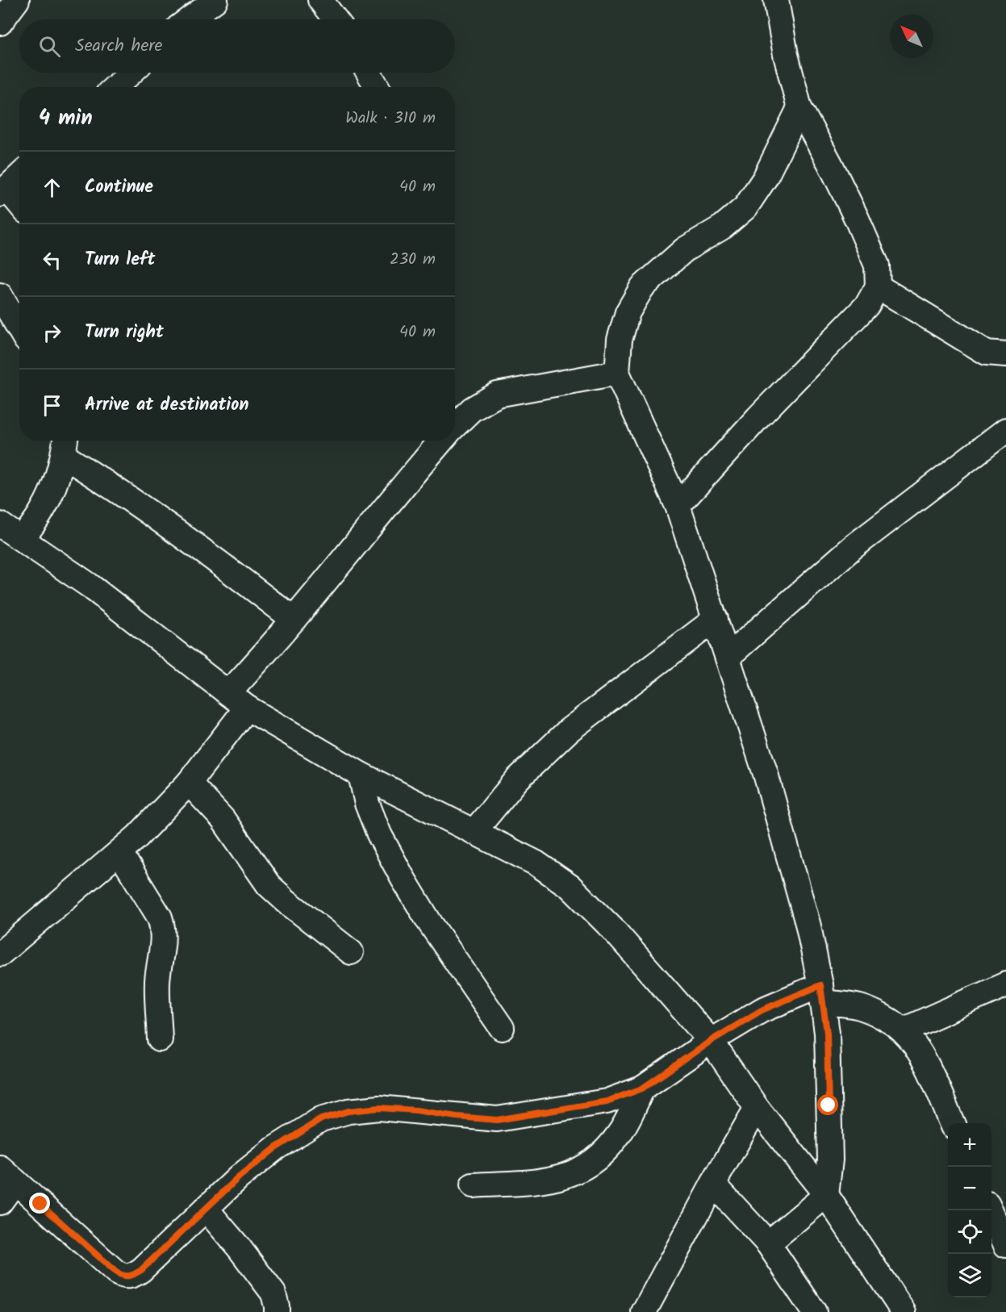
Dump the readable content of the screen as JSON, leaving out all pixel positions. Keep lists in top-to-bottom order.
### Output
{
  "north": "top left",
  "page": {
    "search": "Search here",
    "heading": ["4 min", "Walk · 310 m"],
    "list": [
      ["Continue", "40 m"],
      ["Turn left", "230 m"],
      ["Turn right", "40 m"],
      "Arrive at destination"
    ],
    "map_buttons": ["+", "−"]
  }
}
